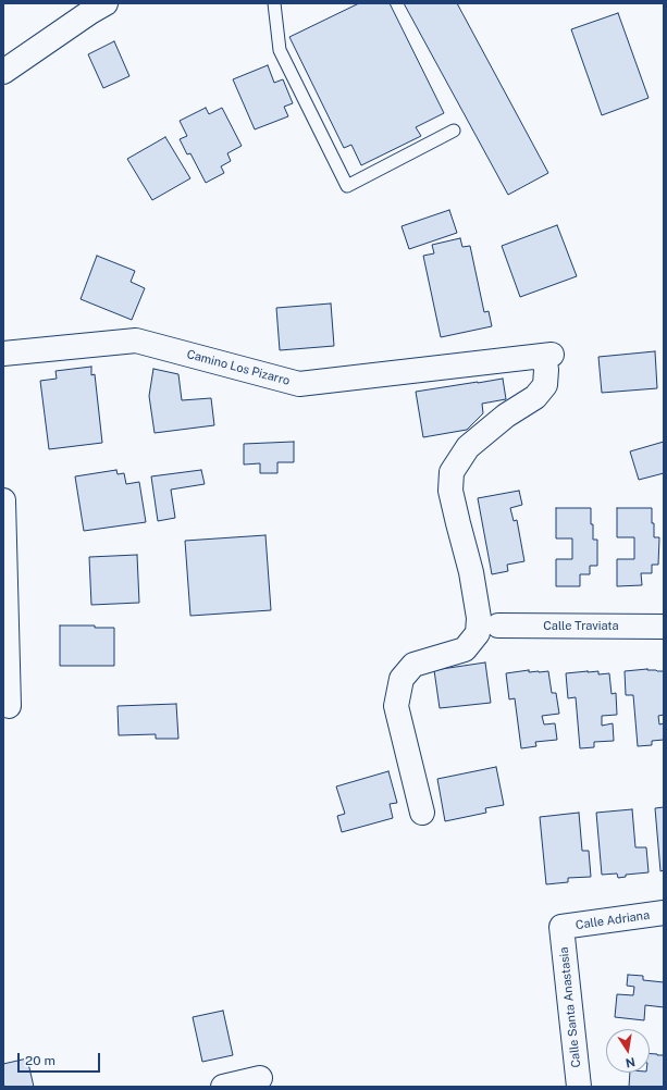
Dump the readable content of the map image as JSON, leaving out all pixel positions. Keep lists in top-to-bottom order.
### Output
{
  "streets": {
    "street": [
      "Camino Los Pizarro",
      "Calle Traviata",
      "Calle Adriana",
      "Calle Santa Anastasia"
    ]
  },
  "crossings": [
    ["Calle Adriana", "Calle Santa Anastasia"]
  ],
  "scale_bar": "20 m",
  "north": "bottom"
}
